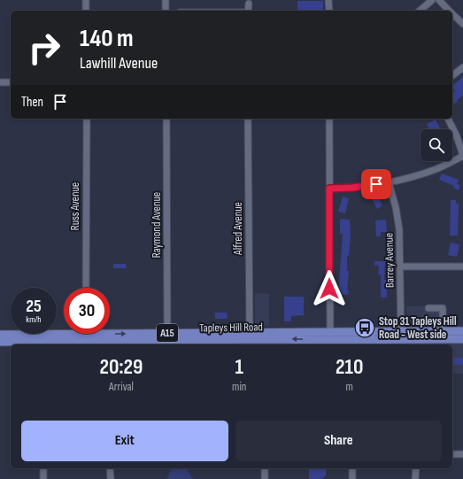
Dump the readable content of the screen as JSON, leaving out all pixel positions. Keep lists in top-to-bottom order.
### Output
{
  "streets": {
    "main road": ["Tapleys Hill Road", "A15"],
    "street": [
      "Russ Avenue",
      "Raymond Avenue",
      "Alfred Avenue",
      "Barrey Avenue"
    ]
  },
  "crossings": [
    ["Raymond Avenue", "Tapleys Hill Road"],
    ["Alfred Avenue", "Tapleys Hill Road"],
    ["Barrey Avenue", "Tapleys Hill Road"]
  ],
  "places": {
    "bus stop": ["Stop 31 Tapleys Hill Road - West side"]
  },
  "page": {
    "turn": ["140 m", "Lawhill Avenue"],
    "then": "Then",
    "speed": "25 km/h",
    "limit": "30",
    "eta": [
      "20:29",
      "Arrival",
      "1",
      "min",
      "210",
      "m"
    ],
    "buttons": ["Exit", "Share"]
  }
}
